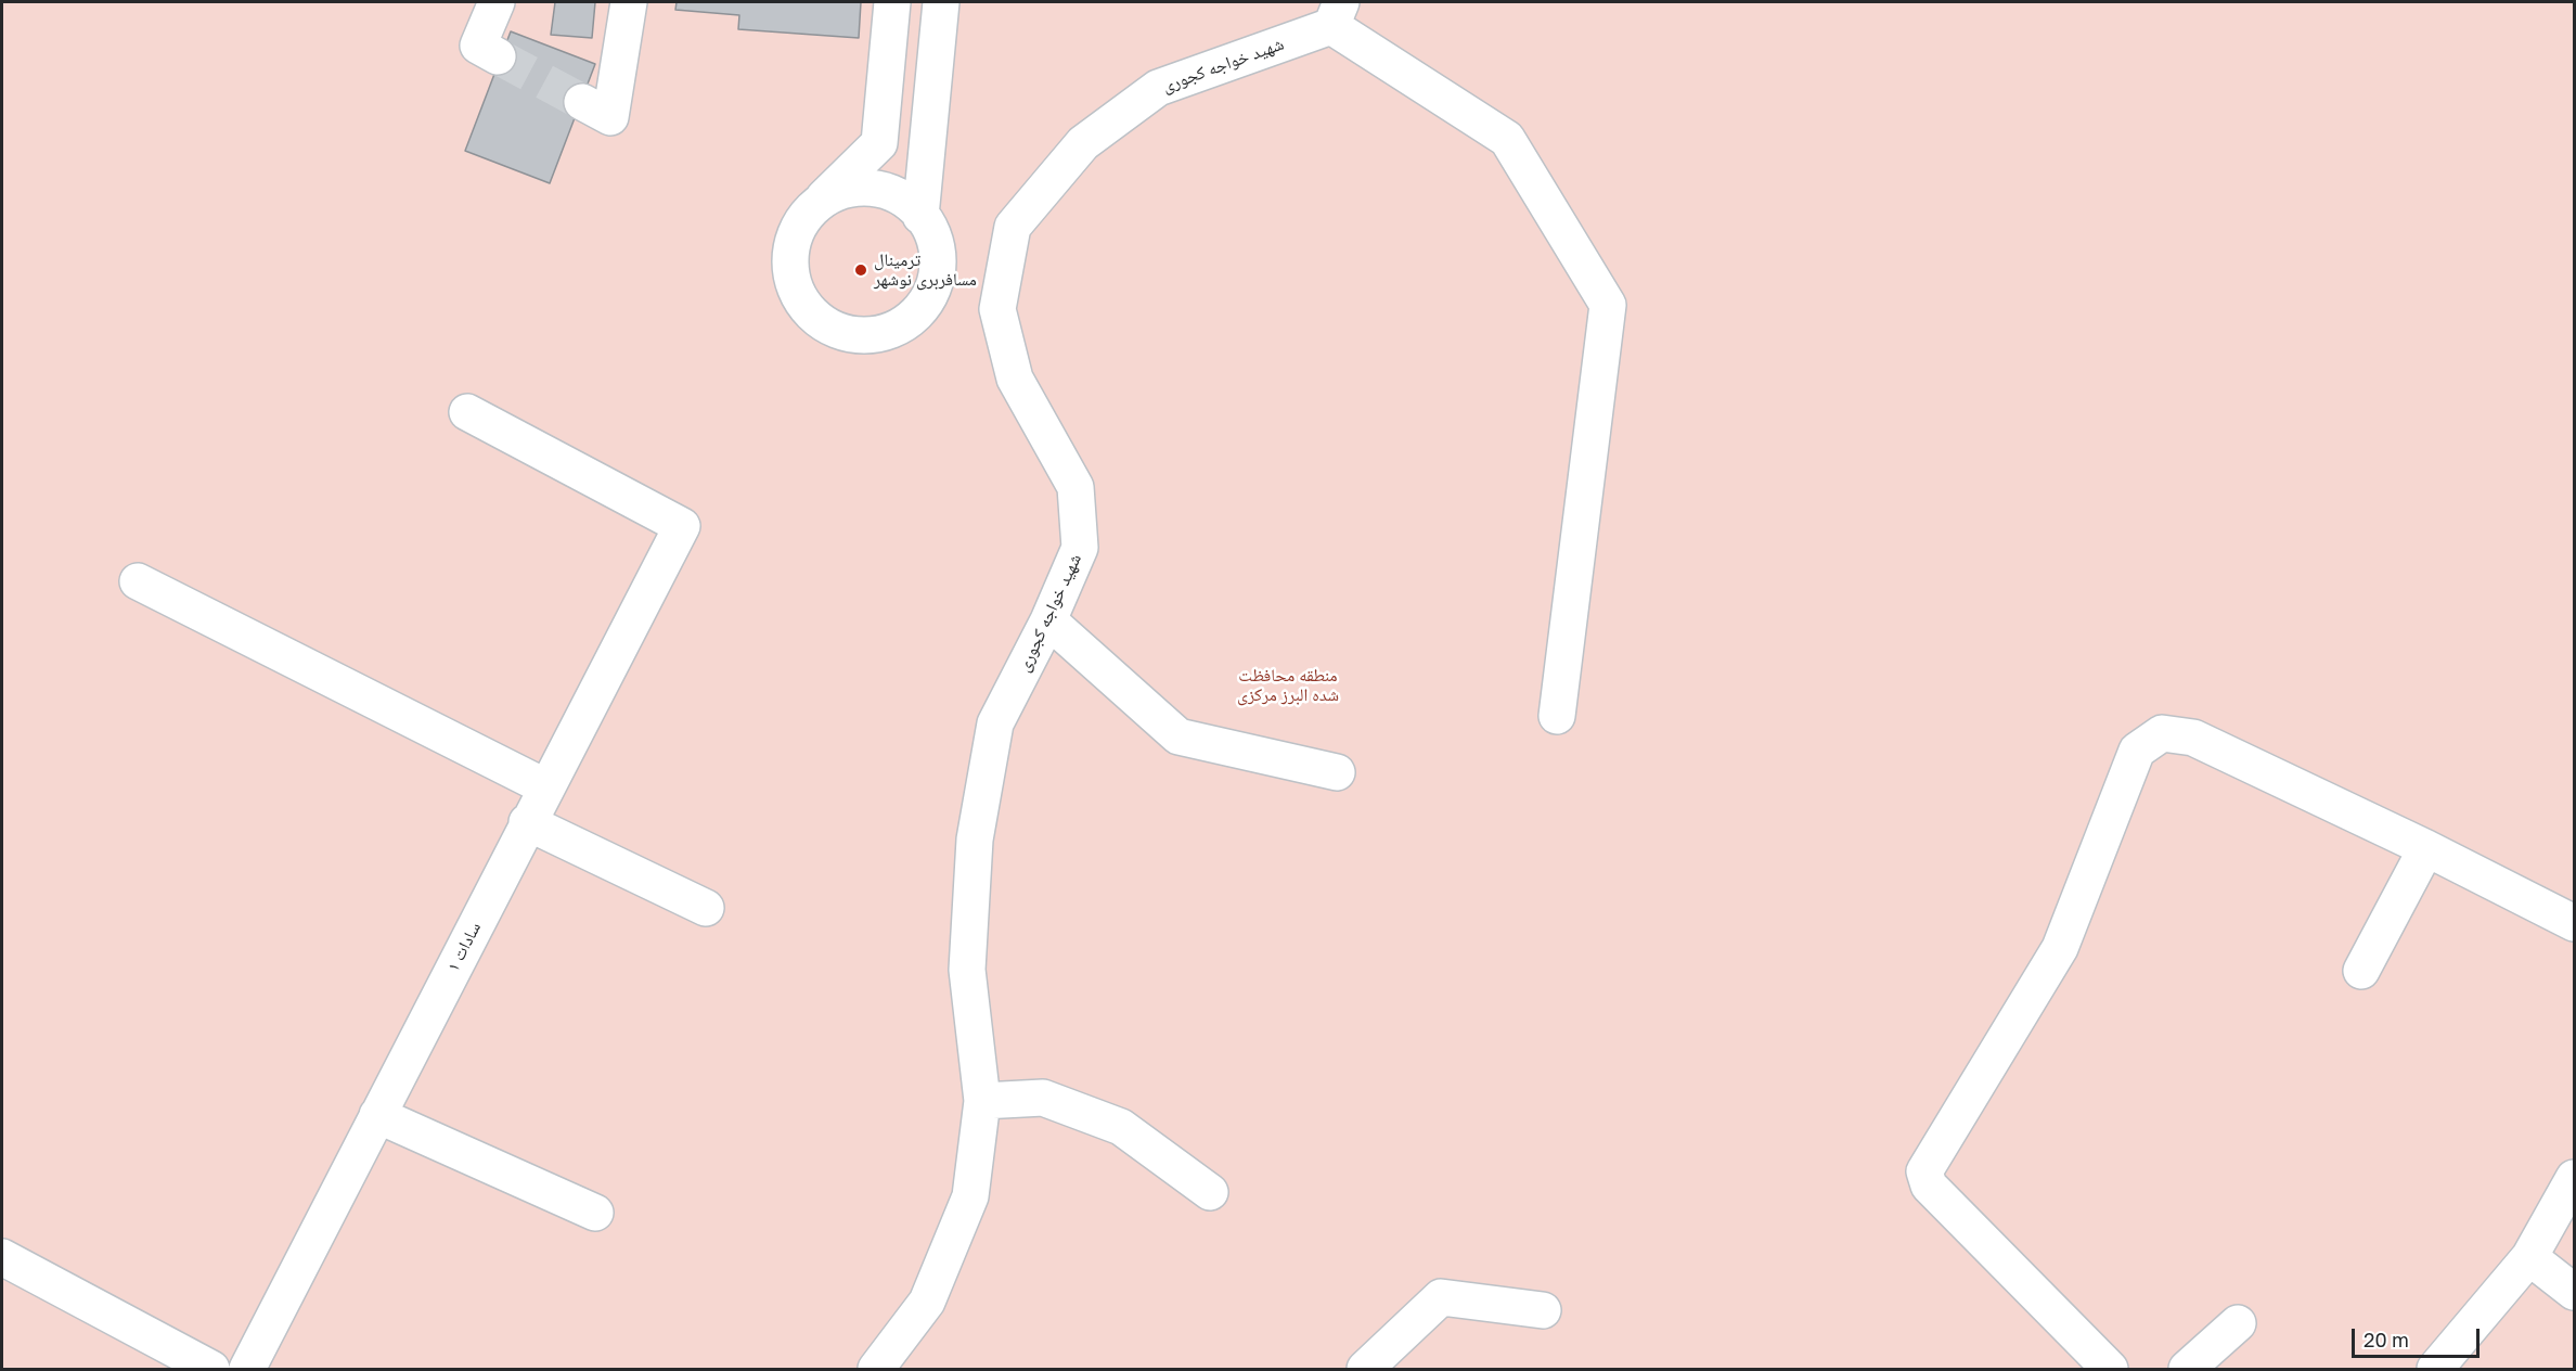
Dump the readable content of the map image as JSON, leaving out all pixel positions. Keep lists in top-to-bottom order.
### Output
{
  "streets": {
    "street": ["شهید خواجه کجوری", "سادات ۱"]
  },
  "parks": ["منطقه محافظت شده البرز مرکزی"],
  "places": ["ترمینال مسافربری نوشهر"],
  "scale_bar": "20 m"
}
